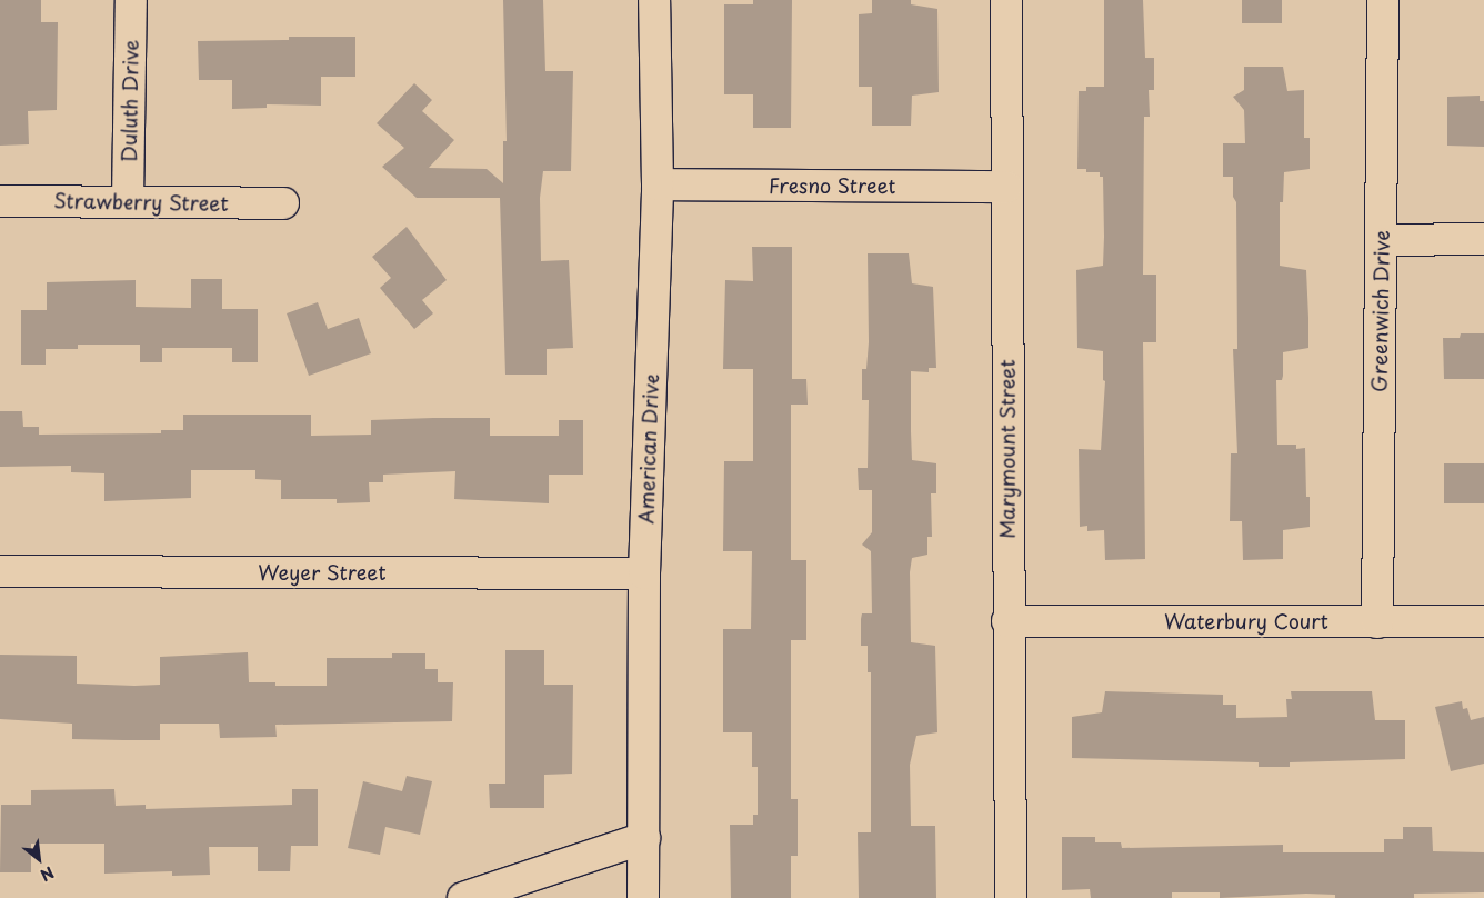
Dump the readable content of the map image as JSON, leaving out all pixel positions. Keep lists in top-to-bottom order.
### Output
{
  "streets": {
    "street": [
      "Duluth Drive",
      "Fresno Street",
      "Strawberry Street",
      "Greenwich Drive",
      "American Drive",
      "Marymount Street",
      "Weyer Street",
      "Waterbury Court"
    ]
  },
  "crossings": [
    ["Duluth Drive", "Strawberry Street"],
    ["Fresno Street", "American Drive"],
    ["Fresno Street", "Marymount Street"],
    ["Greenwich Drive", "Waterbury Court"],
    ["American Drive", "Weyer Street"],
    ["Marymount Street", "Waterbury Court"]
  ],
  "north": "bottom right"
}
